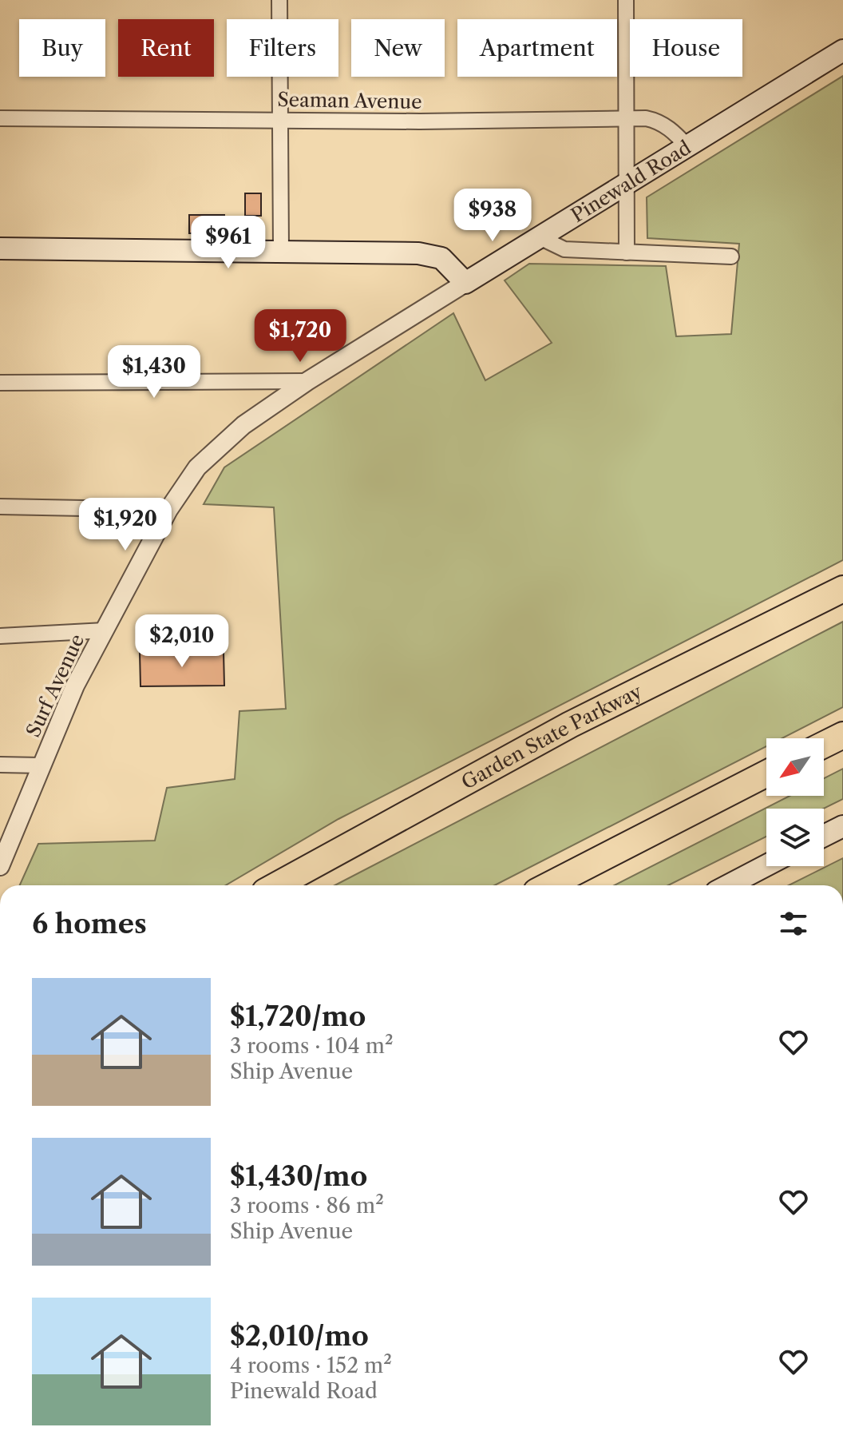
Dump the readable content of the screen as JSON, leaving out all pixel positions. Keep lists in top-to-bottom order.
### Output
{
  "streets": {
    "highway": ["Garden State Parkway"],
    "main road": ["Pinewald Road"],
    "street": ["Seaman Avenue", "Surf Avenue"]
  },
  "crossings": [
    ["Seaman Avenue", "Pinewald Road"],
    ["Pinewald Road", "Surf Avenue"]
  ],
  "north": "bottom left",
  "page": {
    "chip": [
      "Buy",
      "Rent",
      "Filters",
      "New",
      "Apartment",
      "House"
    ],
    "price": [
      "$938",
      "$961",
      "$1,720",
      "$1,430",
      "$1,920",
      "$2,010"
    ],
    "heading": "6 homes",
    "list": [
      {
        "name": "$1,720/mo",
        "note": "3 rooms · 104 m² · Ship Avenue"
      },
      {
        "name": "$1,430/mo",
        "note": "3 rooms · 86 m² · Ship Avenue"
      },
      {
        "name": "$2,010/mo",
        "note": "4 rooms · 152 m² · Pinewald Road"
      }
    ]
  }
}
